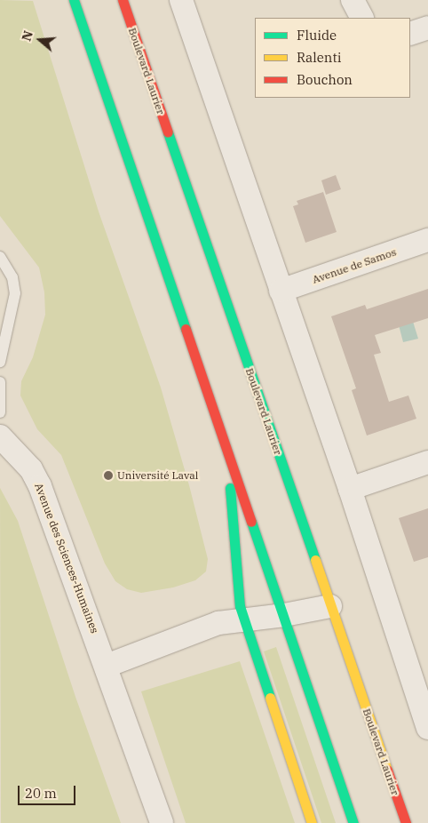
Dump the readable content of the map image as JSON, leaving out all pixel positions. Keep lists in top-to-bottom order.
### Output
{
  "streets": {
    "main road": ["Boulevard Laurier"],
    "street": ["Avenue de Samos", "Avenue des Sciences-Humaines"]
  },
  "places": ["Université Laval"],
  "legend": ["Fluide", "Ralenti", "Bouchon"],
  "scale_bar": "20 m",
  "north": "left"
}
